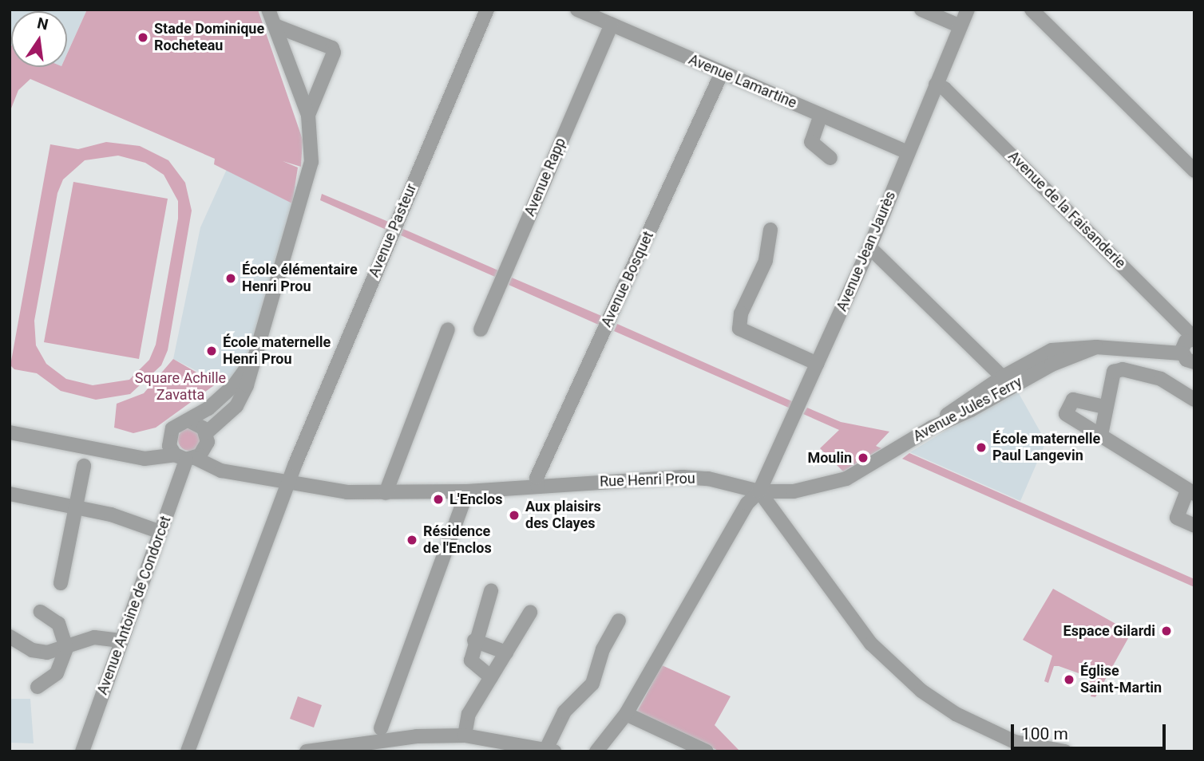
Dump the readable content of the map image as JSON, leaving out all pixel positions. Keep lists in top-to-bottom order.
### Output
{
  "streets": {
    "street": [
      "Avenue Lamartine",
      "Avenue Rapp",
      "Avenue de la Faisanderie",
      "Avenue Pasteur",
      "Avenue Jean Jaurès",
      "Avenue Bosquet",
      "Avenue Jules Ferry",
      "Rue Henri Prou",
      "Avenue Antoine de Condorcet"
    ]
  },
  "crossings": [
    ["Avenue Lamartine", "Avenue Rapp"],
    ["Avenue Lamartine", "Avenue Jean Jaurès"],
    ["Avenue Lamartine", "Avenue Bosquet"],
    ["Avenue de la Faisanderie", "Avenue Jean Jaurès"],
    ["Avenue Pasteur", "Rue Henri Prou"],
    ["Avenue Jean Jaurès", "Avenue Jules Ferry"],
    ["Avenue Jean Jaurès", "Rue Henri Prou"],
    ["Avenue Bosquet", "Rue Henri Prou"],
    ["Avenue Jules Ferry", "Rue Henri Prou"],
    ["Rue Henri Prou", "Avenue Antoine de Condorcet"]
  ],
  "parks": ["Square Achille Zavatta"],
  "places": [
    "Stade Dominique Rocheteau",
    "École élémentaire Henri Prou",
    "École maternelle Henri Prou",
    "École maternelle Paul Langevin",
    "Moulin",
    "L'Enclos",
    "Aux plaisirs des Clayes",
    "Résidence de l'Enclos",
    "Espace Gilardi",
    "Église Saint-Martin"
  ],
  "scale_bar": "100 m",
  "north": "top"
}
